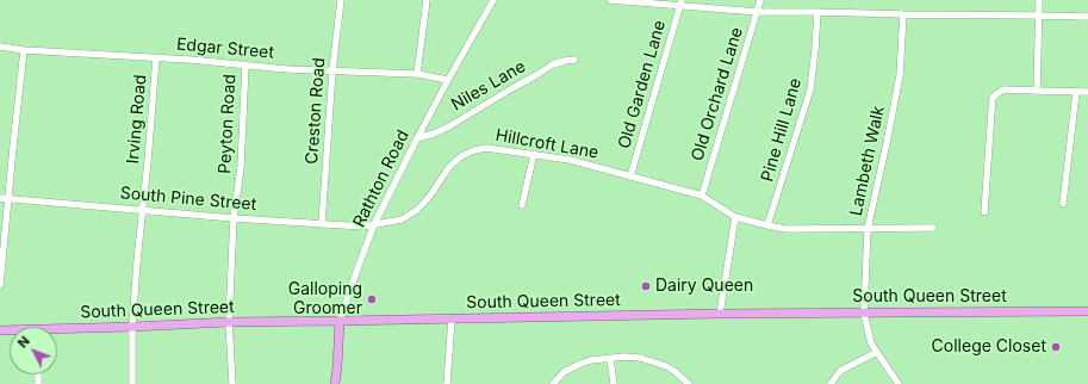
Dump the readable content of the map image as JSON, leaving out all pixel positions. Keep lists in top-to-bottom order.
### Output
{
  "streets": {
    "main road": ["Rathton Road", "South Queen Street"],
    "street": [
      "Edgar Street",
      "Old Garden Lane",
      "Niles Lane",
      "Old Orchard Lane",
      "Creston Road",
      "Irving Road",
      "Peyton Road",
      "Pine Hill Lane",
      "Hillcroft Lane",
      "Lambeth Walk",
      "South Pine Street"
    ]
  },
  "crossings": [
    ["Edgar Street", "Creston Road"],
    ["Edgar Street", "Irving Road"],
    ["Edgar Street", "Peyton Road"],
    ["Edgar Street", "Rathton Road"],
    ["Old Garden Lane", "Hillcroft Lane"],
    ["Niles Lane", "Rathton Road"],
    ["Old Orchard Lane", "Hillcroft Lane"],
    ["Creston Road", "South Pine Street"],
    ["Irving Road", "South Pine Street"],
    ["Irving Road", "South Queen Street"],
    ["Peyton Road", "South Pine Street"],
    ["Peyton Road", "South Queen Street"],
    ["Pine Hill Lane", "Hillcroft Lane"],
    ["Hillcroft Lane", "Lambeth Walk"],
    ["Hillcroft Lane", "Rathton Road"],
    ["Hillcroft Lane", "South Pine Street"],
    ["Lambeth Walk", "South Queen Street"],
    ["Rathton Road", "South Pine Street"],
    ["Rathton Road", "South Queen Street"]
  ],
  "places": ["Dairy Queen", "Galloping Groomer", "College Closet"],
  "north": "top left"
}
